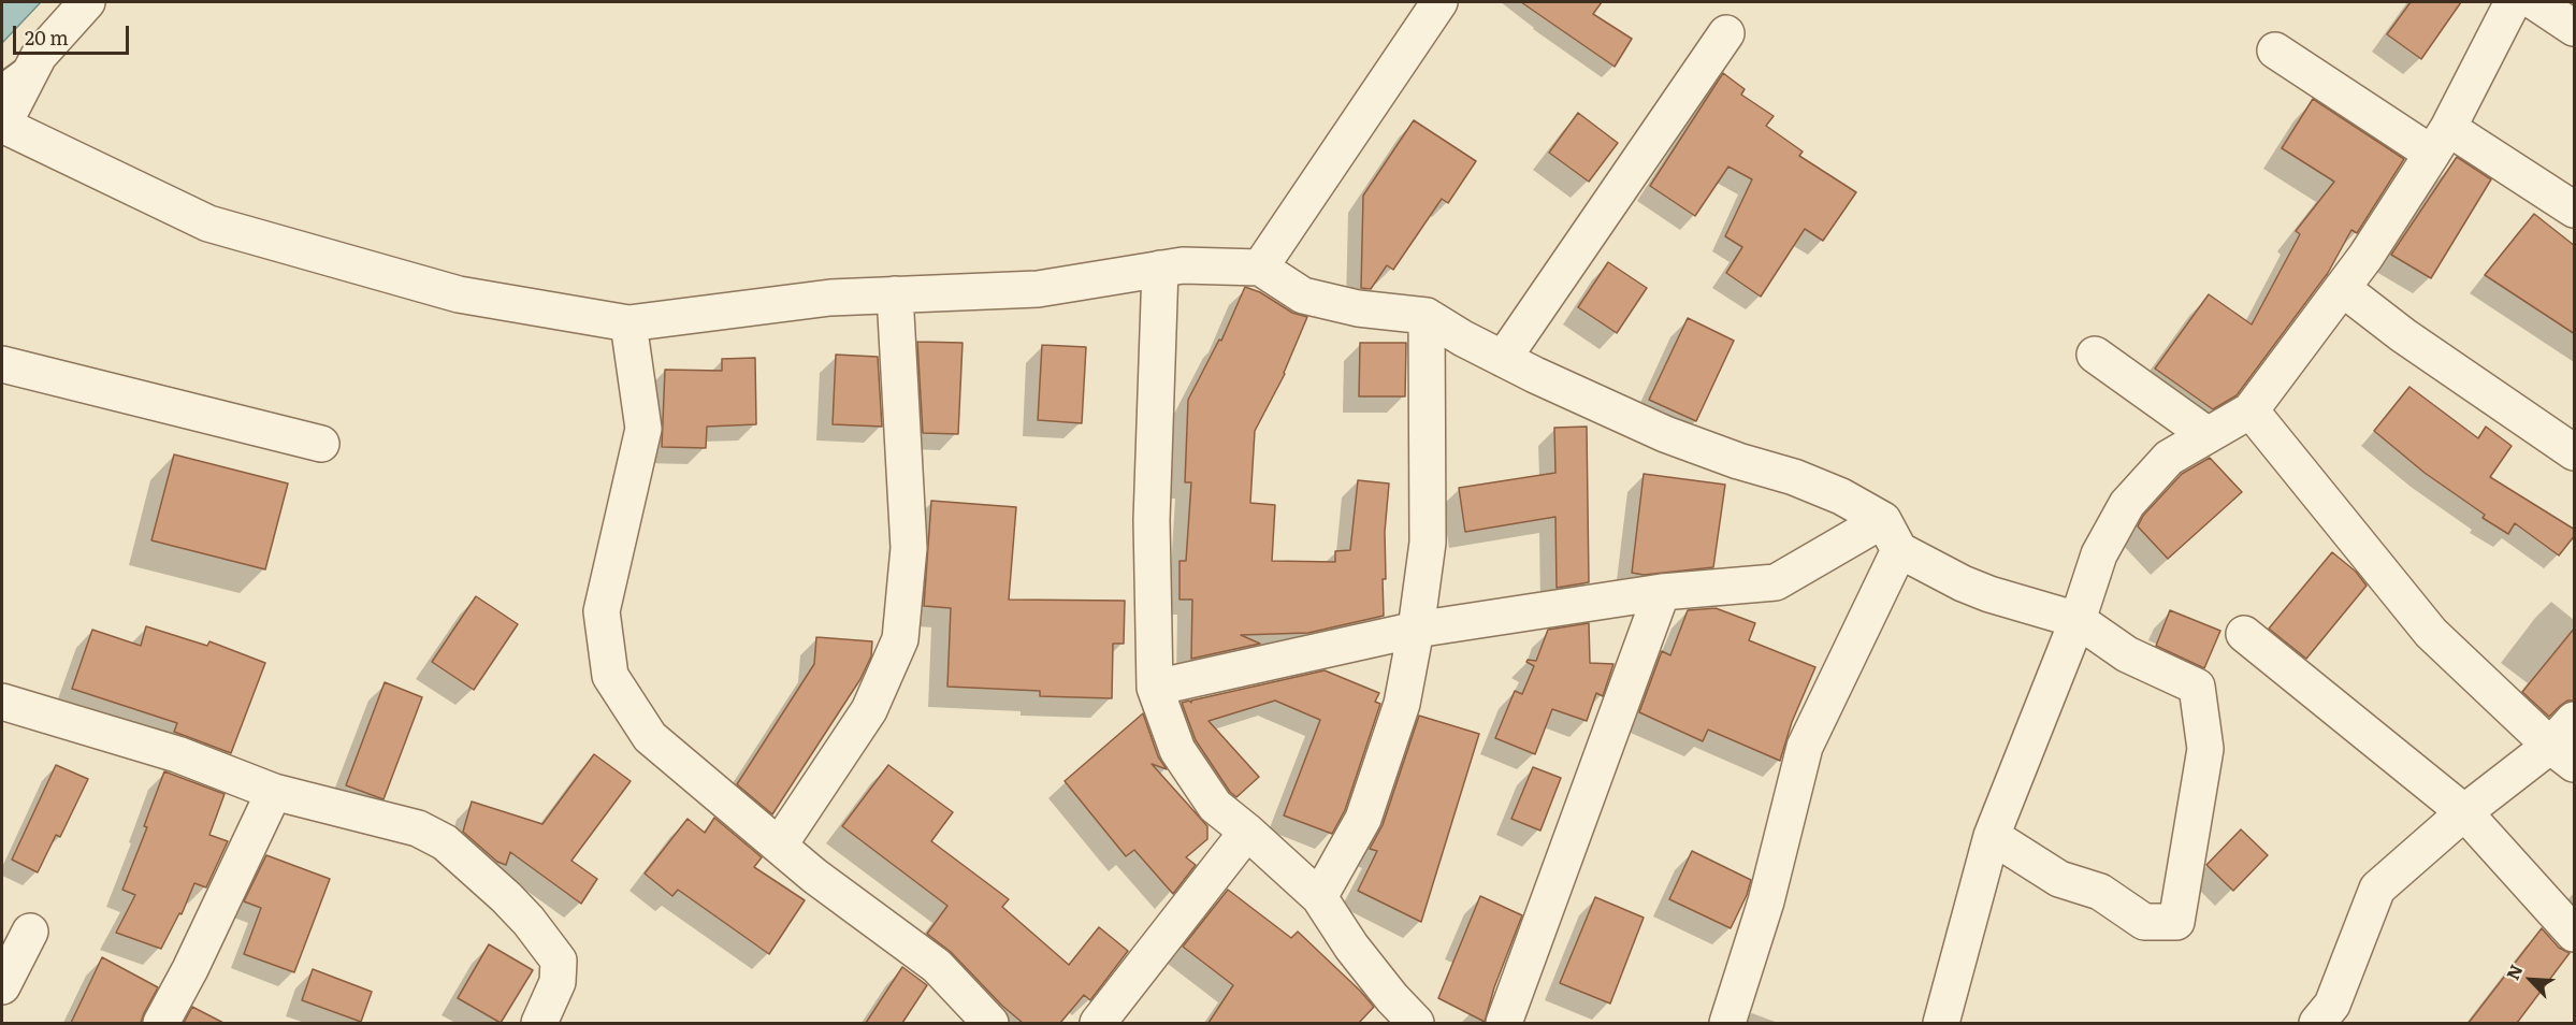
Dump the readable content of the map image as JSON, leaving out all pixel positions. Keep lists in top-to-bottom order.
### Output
{
  "scale_bar": "20 m",
  "north": "top left"
}
